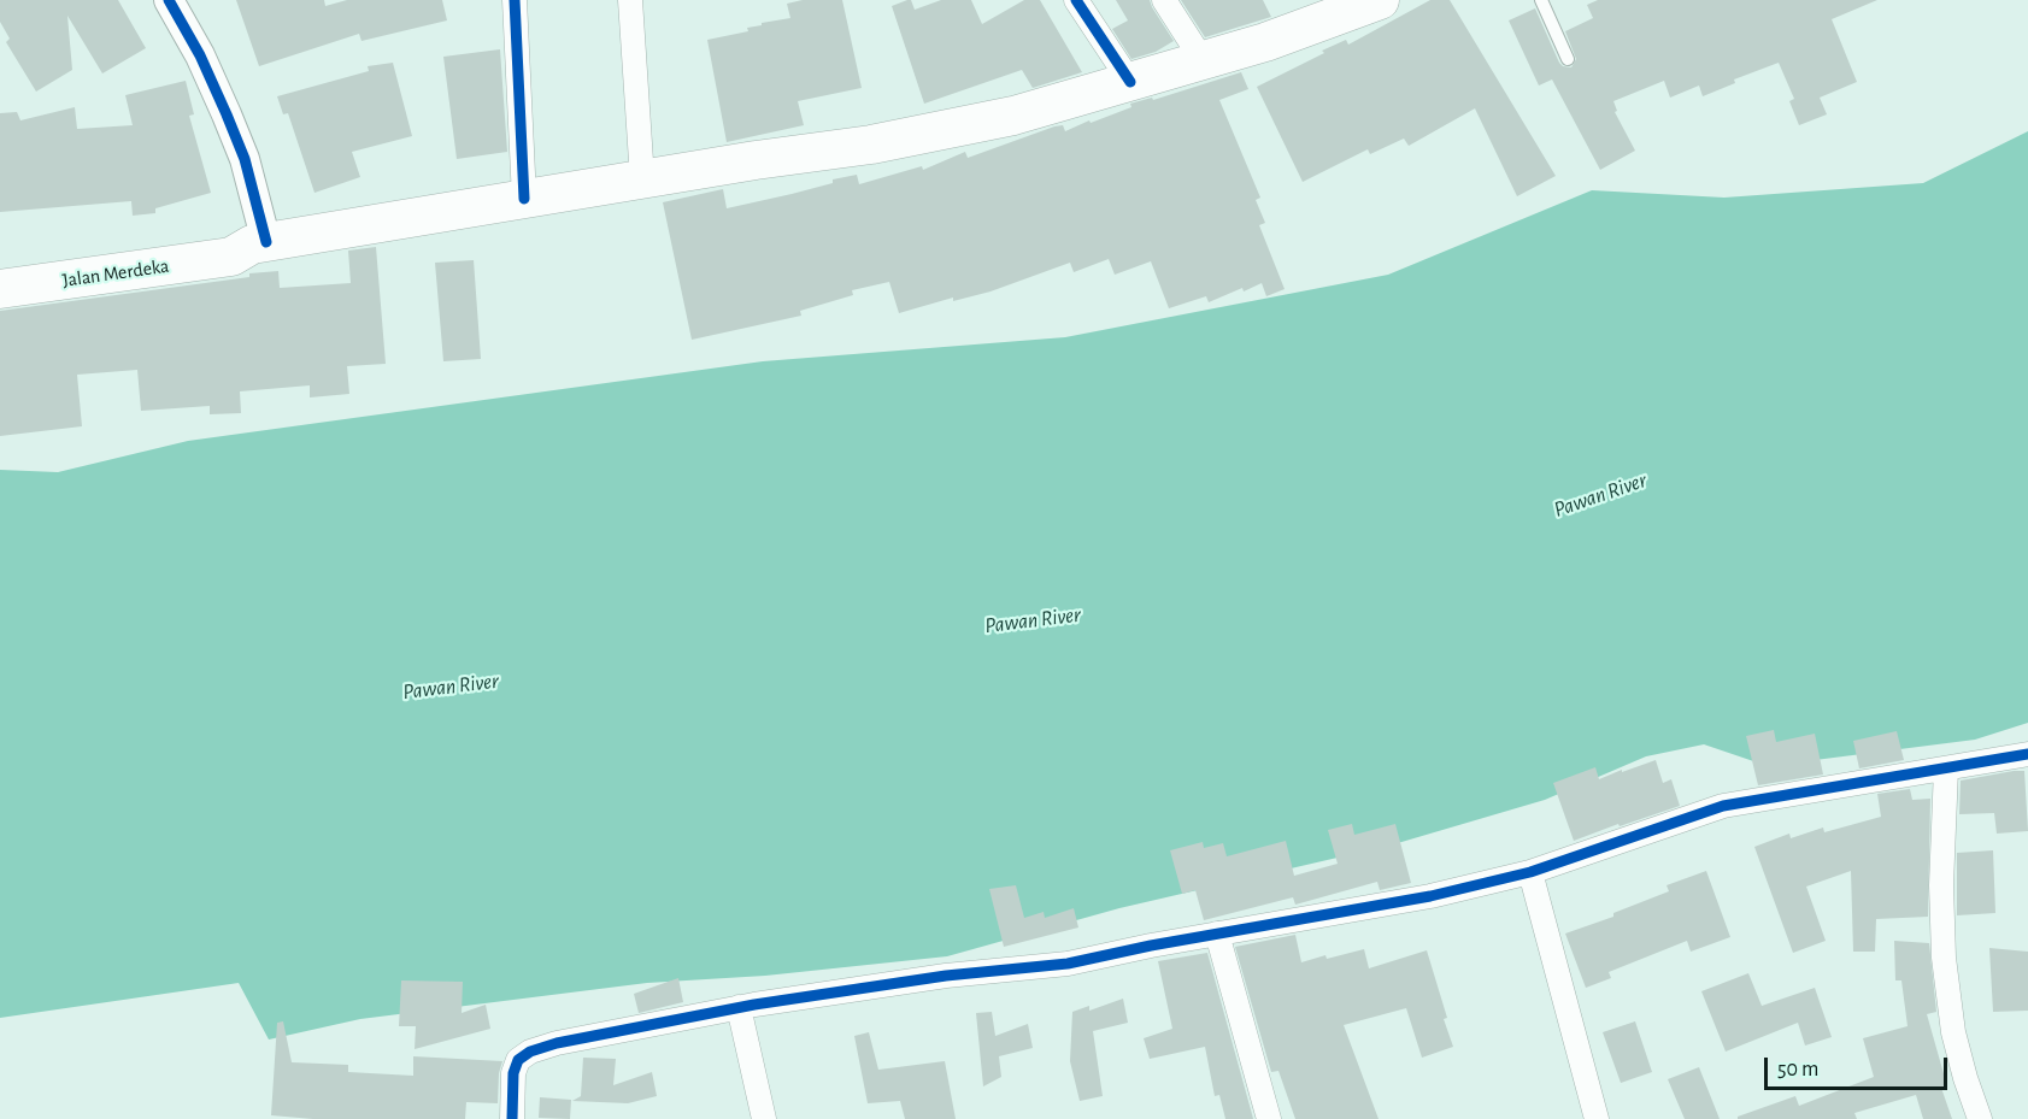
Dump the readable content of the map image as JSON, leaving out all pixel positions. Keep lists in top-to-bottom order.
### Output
{
  "streets": {
    "main road": ["Jalan Merdeka"]
  },
  "water": ["Pawan River"],
  "scale_bar": "50 m"
}
